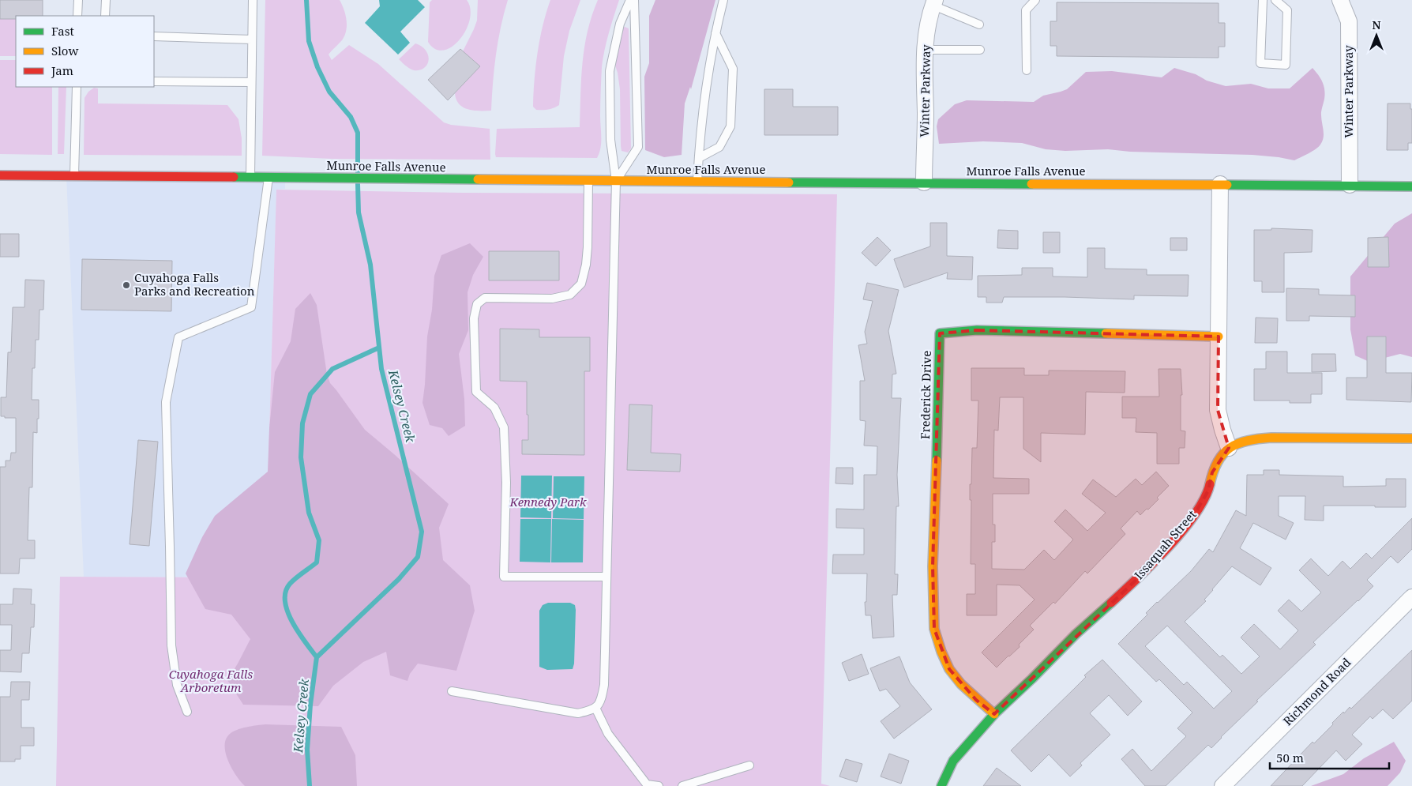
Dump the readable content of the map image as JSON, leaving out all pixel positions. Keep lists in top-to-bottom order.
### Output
{
  "streets": {
    "street": [
      "Winter Parkway",
      "Munroe Falls Avenue",
      "Frederick Drive",
      "Issaquah Street",
      "Richmond Road"
    ]
  },
  "crossings": [
    ["Winter Parkway", "Munroe Falls Avenue"],
    ["Frederick Drive", "Issaquah Street"]
  ],
  "water": ["Kelsey Creek"],
  "parks": ["Kennedy Park", "Cuyahoga Falls Arboretum"],
  "places": ["Cuyahoga Falls Parks and Recreation"],
  "legend": ["Fast", "Slow", "Jam"],
  "scale_bar": "50 m",
  "north": "top"
}
